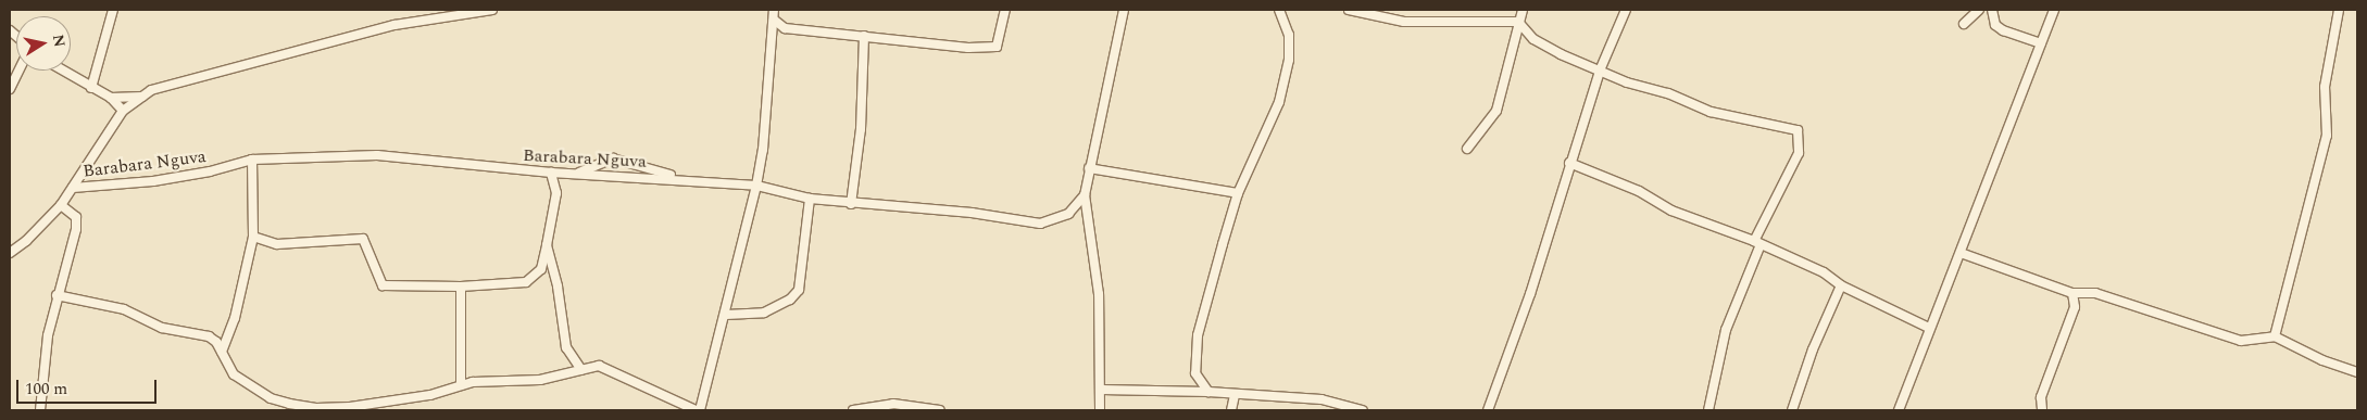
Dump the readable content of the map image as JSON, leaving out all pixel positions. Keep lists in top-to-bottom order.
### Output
{
  "streets": {
    "street": ["Barabara Nguva"]
  },
  "scale_bar": "100 m",
  "north": "right"
}
